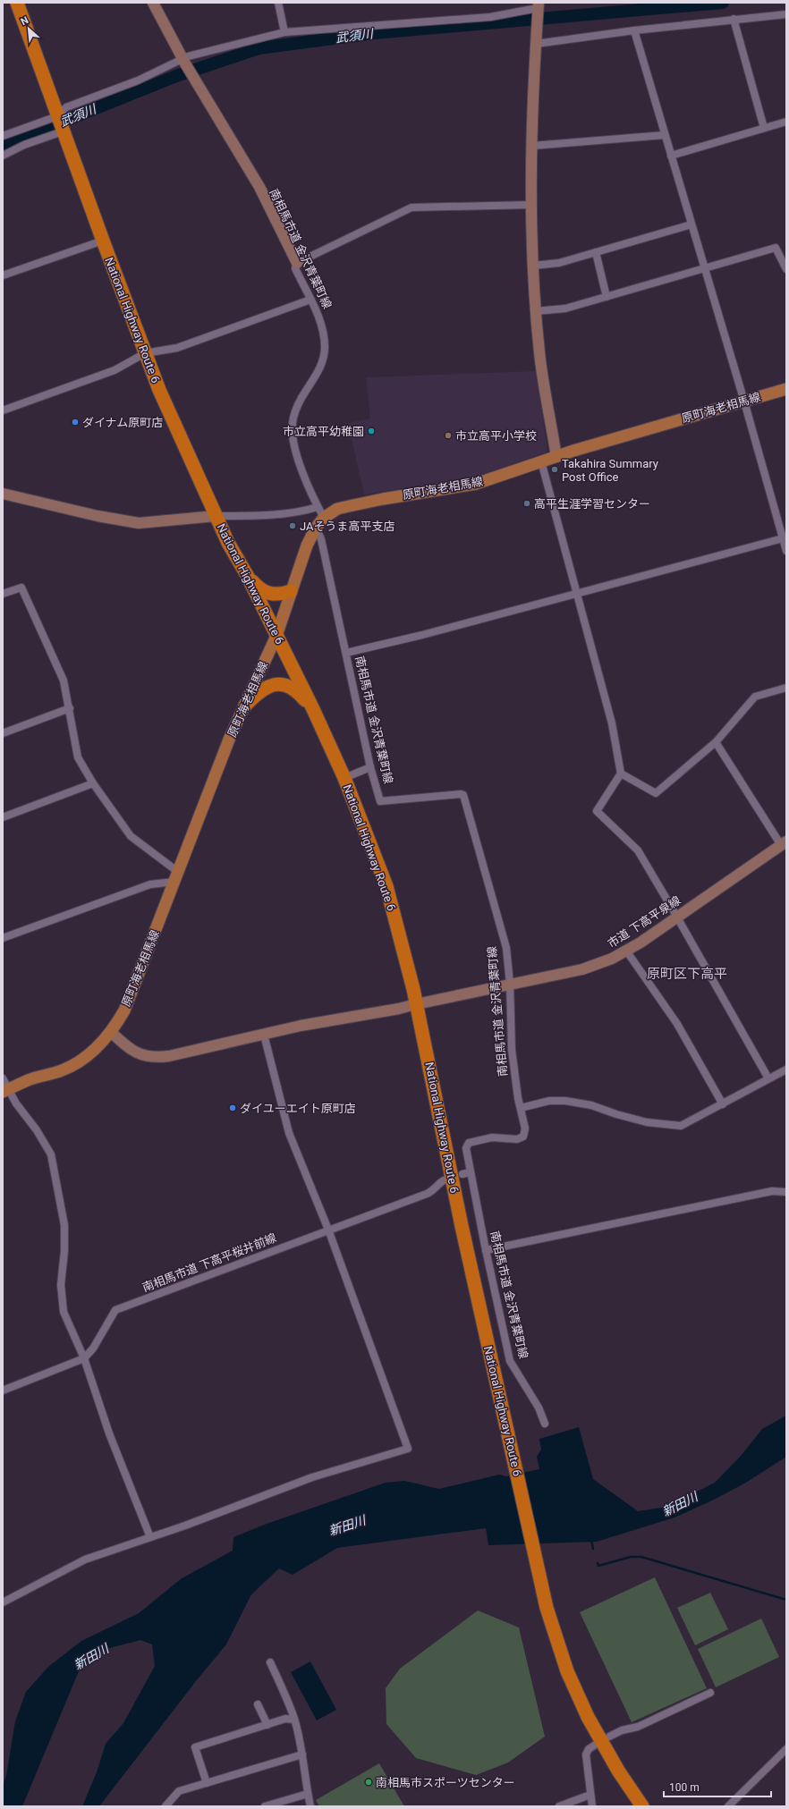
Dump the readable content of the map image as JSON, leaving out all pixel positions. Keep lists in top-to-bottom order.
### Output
{
  "streets": {
    "highway": ["National Highway Route 6"],
    "main road": ["原町海老相馬線"],
    "street": ["南相馬市道 金沢青葉町線", "市道 下高平泉線", "南相馬市道 下高平桜井前線"]
  },
  "crossings": [
    ["南相馬市道 金沢青葉町線", "原町海老相馬線"],
    ["南相馬市道 金沢青葉町線", "市道 下高平泉線"],
    ["National Highway Route 6", "原町海老相馬線"],
    ["National Highway Route 6", "市道 下高平泉線"],
    ["原町海老相馬線", "市道 下高平泉線"]
  ],
  "districts": ["原町区下高平"],
  "water": ["武須川", "新田川"],
  "places": [
    "ダイナム原町店",
    "市立高平幼稚園",
    "市立高平小学校",
    "Takahira Summary Post Office",
    "高平生涯学習センター",
    "JAそうま高平支店",
    "ダイユーエイト原町店",
    "南相馬市スポーツセンター"
  ],
  "scale_bar": "100 m",
  "north": "top left"
}
